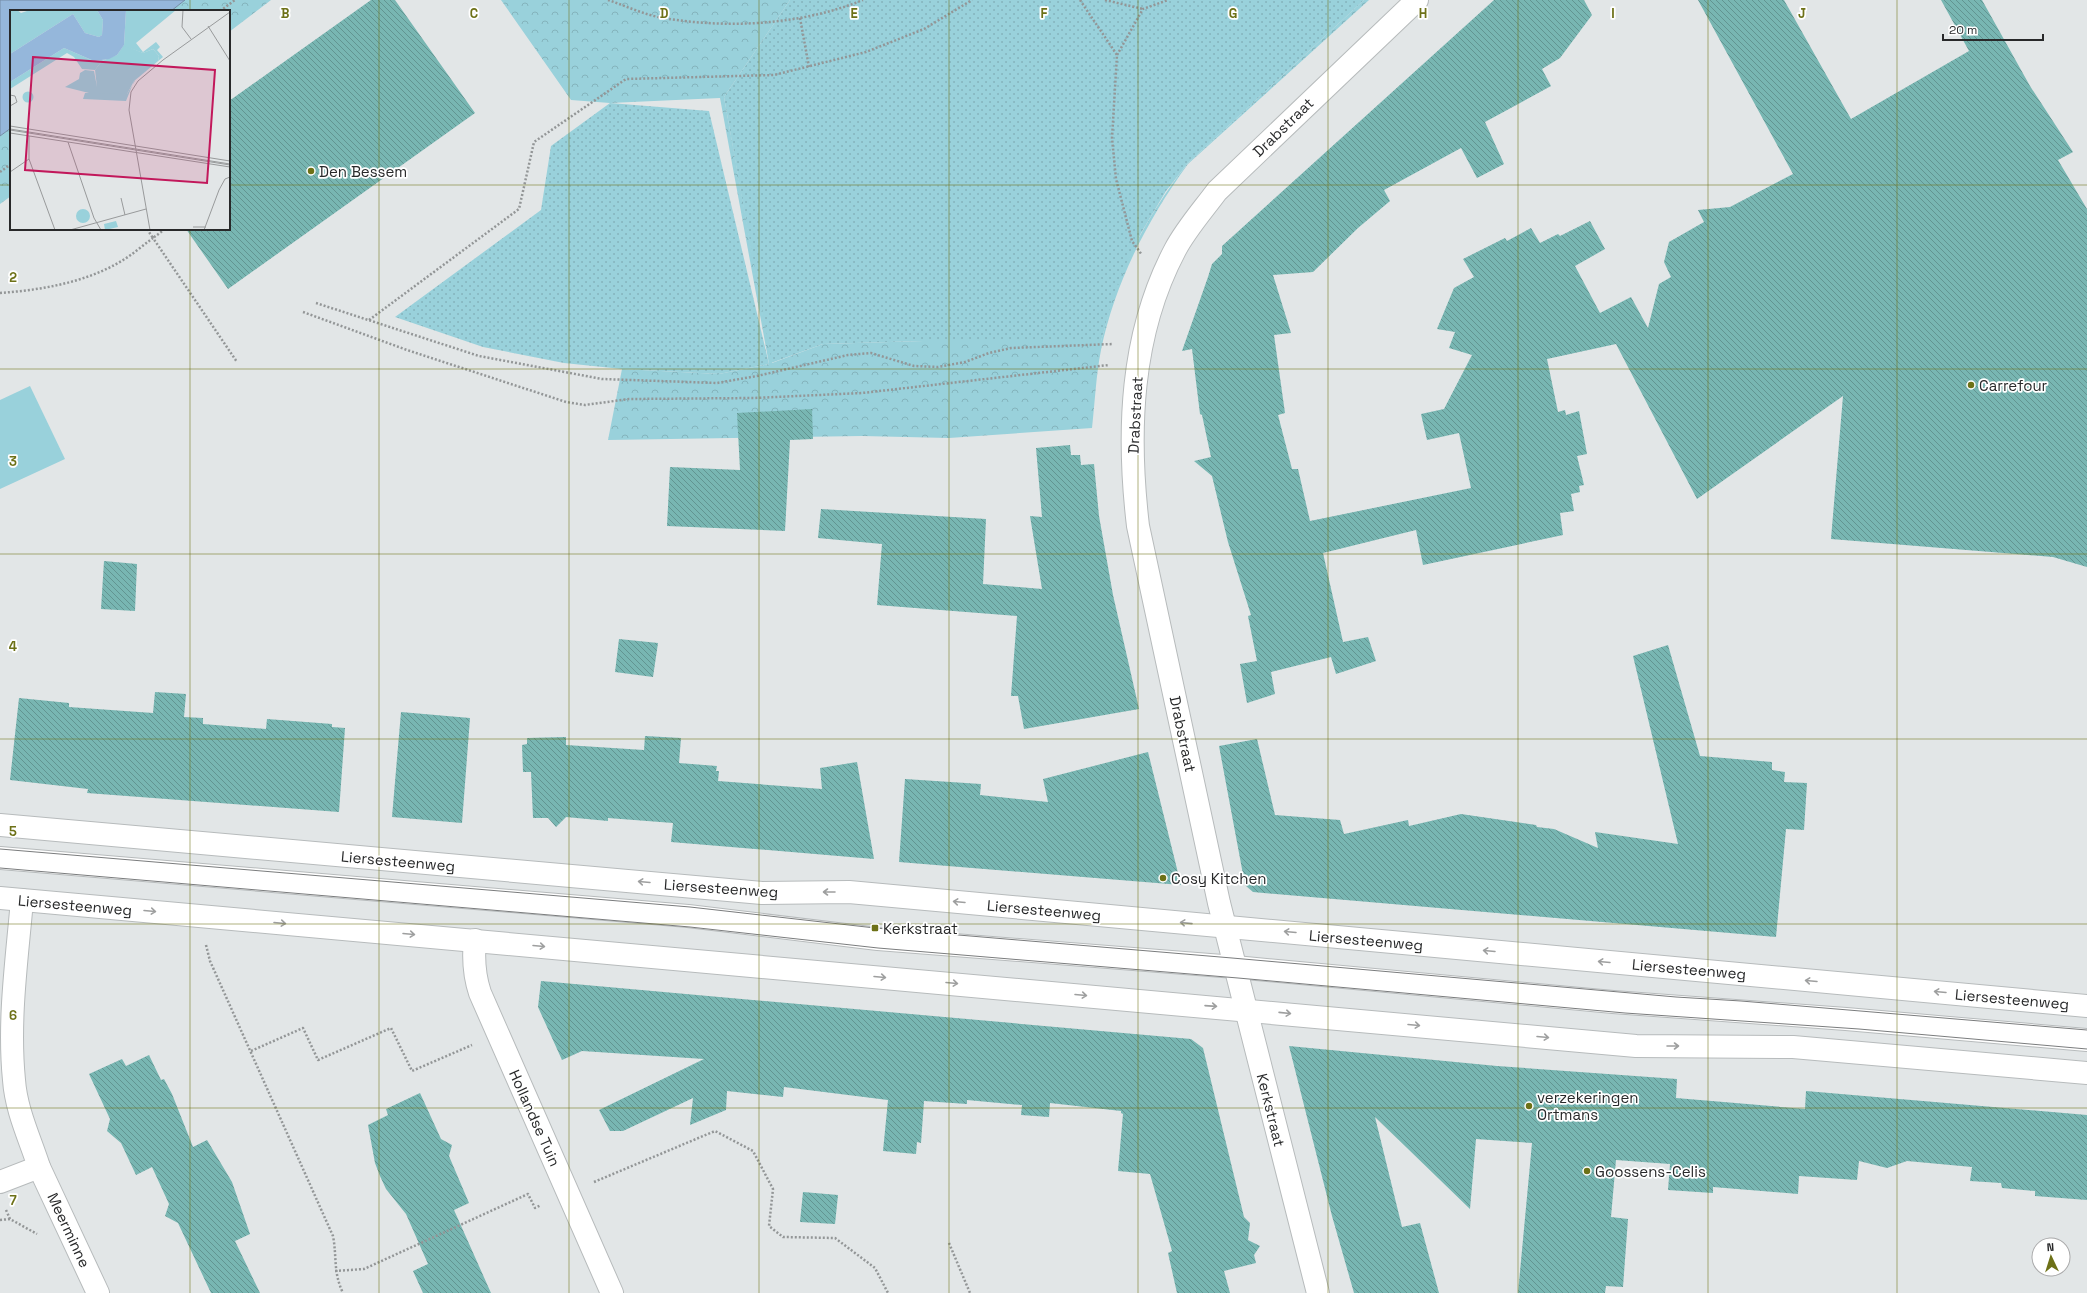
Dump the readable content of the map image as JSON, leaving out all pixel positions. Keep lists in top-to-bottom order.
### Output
{
  "streets": {
    "main road": [
      "Drabstraat",
      "Liersesteenweg",
      "Kerkstraat",
      "Hollandse Tuin",
      "Meerminne"
    ]
  },
  "crossings": [
    ["Drabstraat", "Liersesteenweg"],
    ["Drabstraat", "Kerkstraat"],
    ["Liersesteenweg", "Kerkstraat"],
    ["Liersesteenweg", "Hollandse Tuin"],
    ["Liersesteenweg", "Meerminne"]
  ],
  "places": {
    "other": [
      "Den Bessem",
      "Carrefour",
      "Cosy Kitchen",
      "verzekeringen Ortmans",
      "Goossens-Celis"
    ],
    "transit": ["Kerkstraat"]
  },
  "scale_bar": "20 m",
  "north": "top",
  "grid": {
    "columns": [
      "B",
      "C",
      "D",
      "E",
      "F",
      "G",
      "H",
      "I",
      "J"
    ],
    "rows": [
      "2",
      "3",
      "4",
      "5",
      "6",
      "7"
    ]
  }
}
